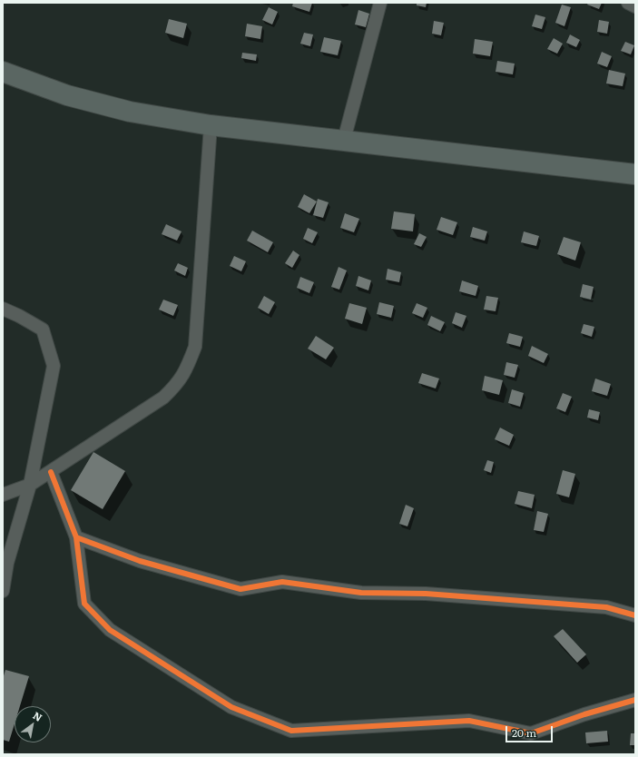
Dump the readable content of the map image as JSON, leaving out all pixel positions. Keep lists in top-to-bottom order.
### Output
{
  "scale_bar": "20 m",
  "north": "top right"
}
